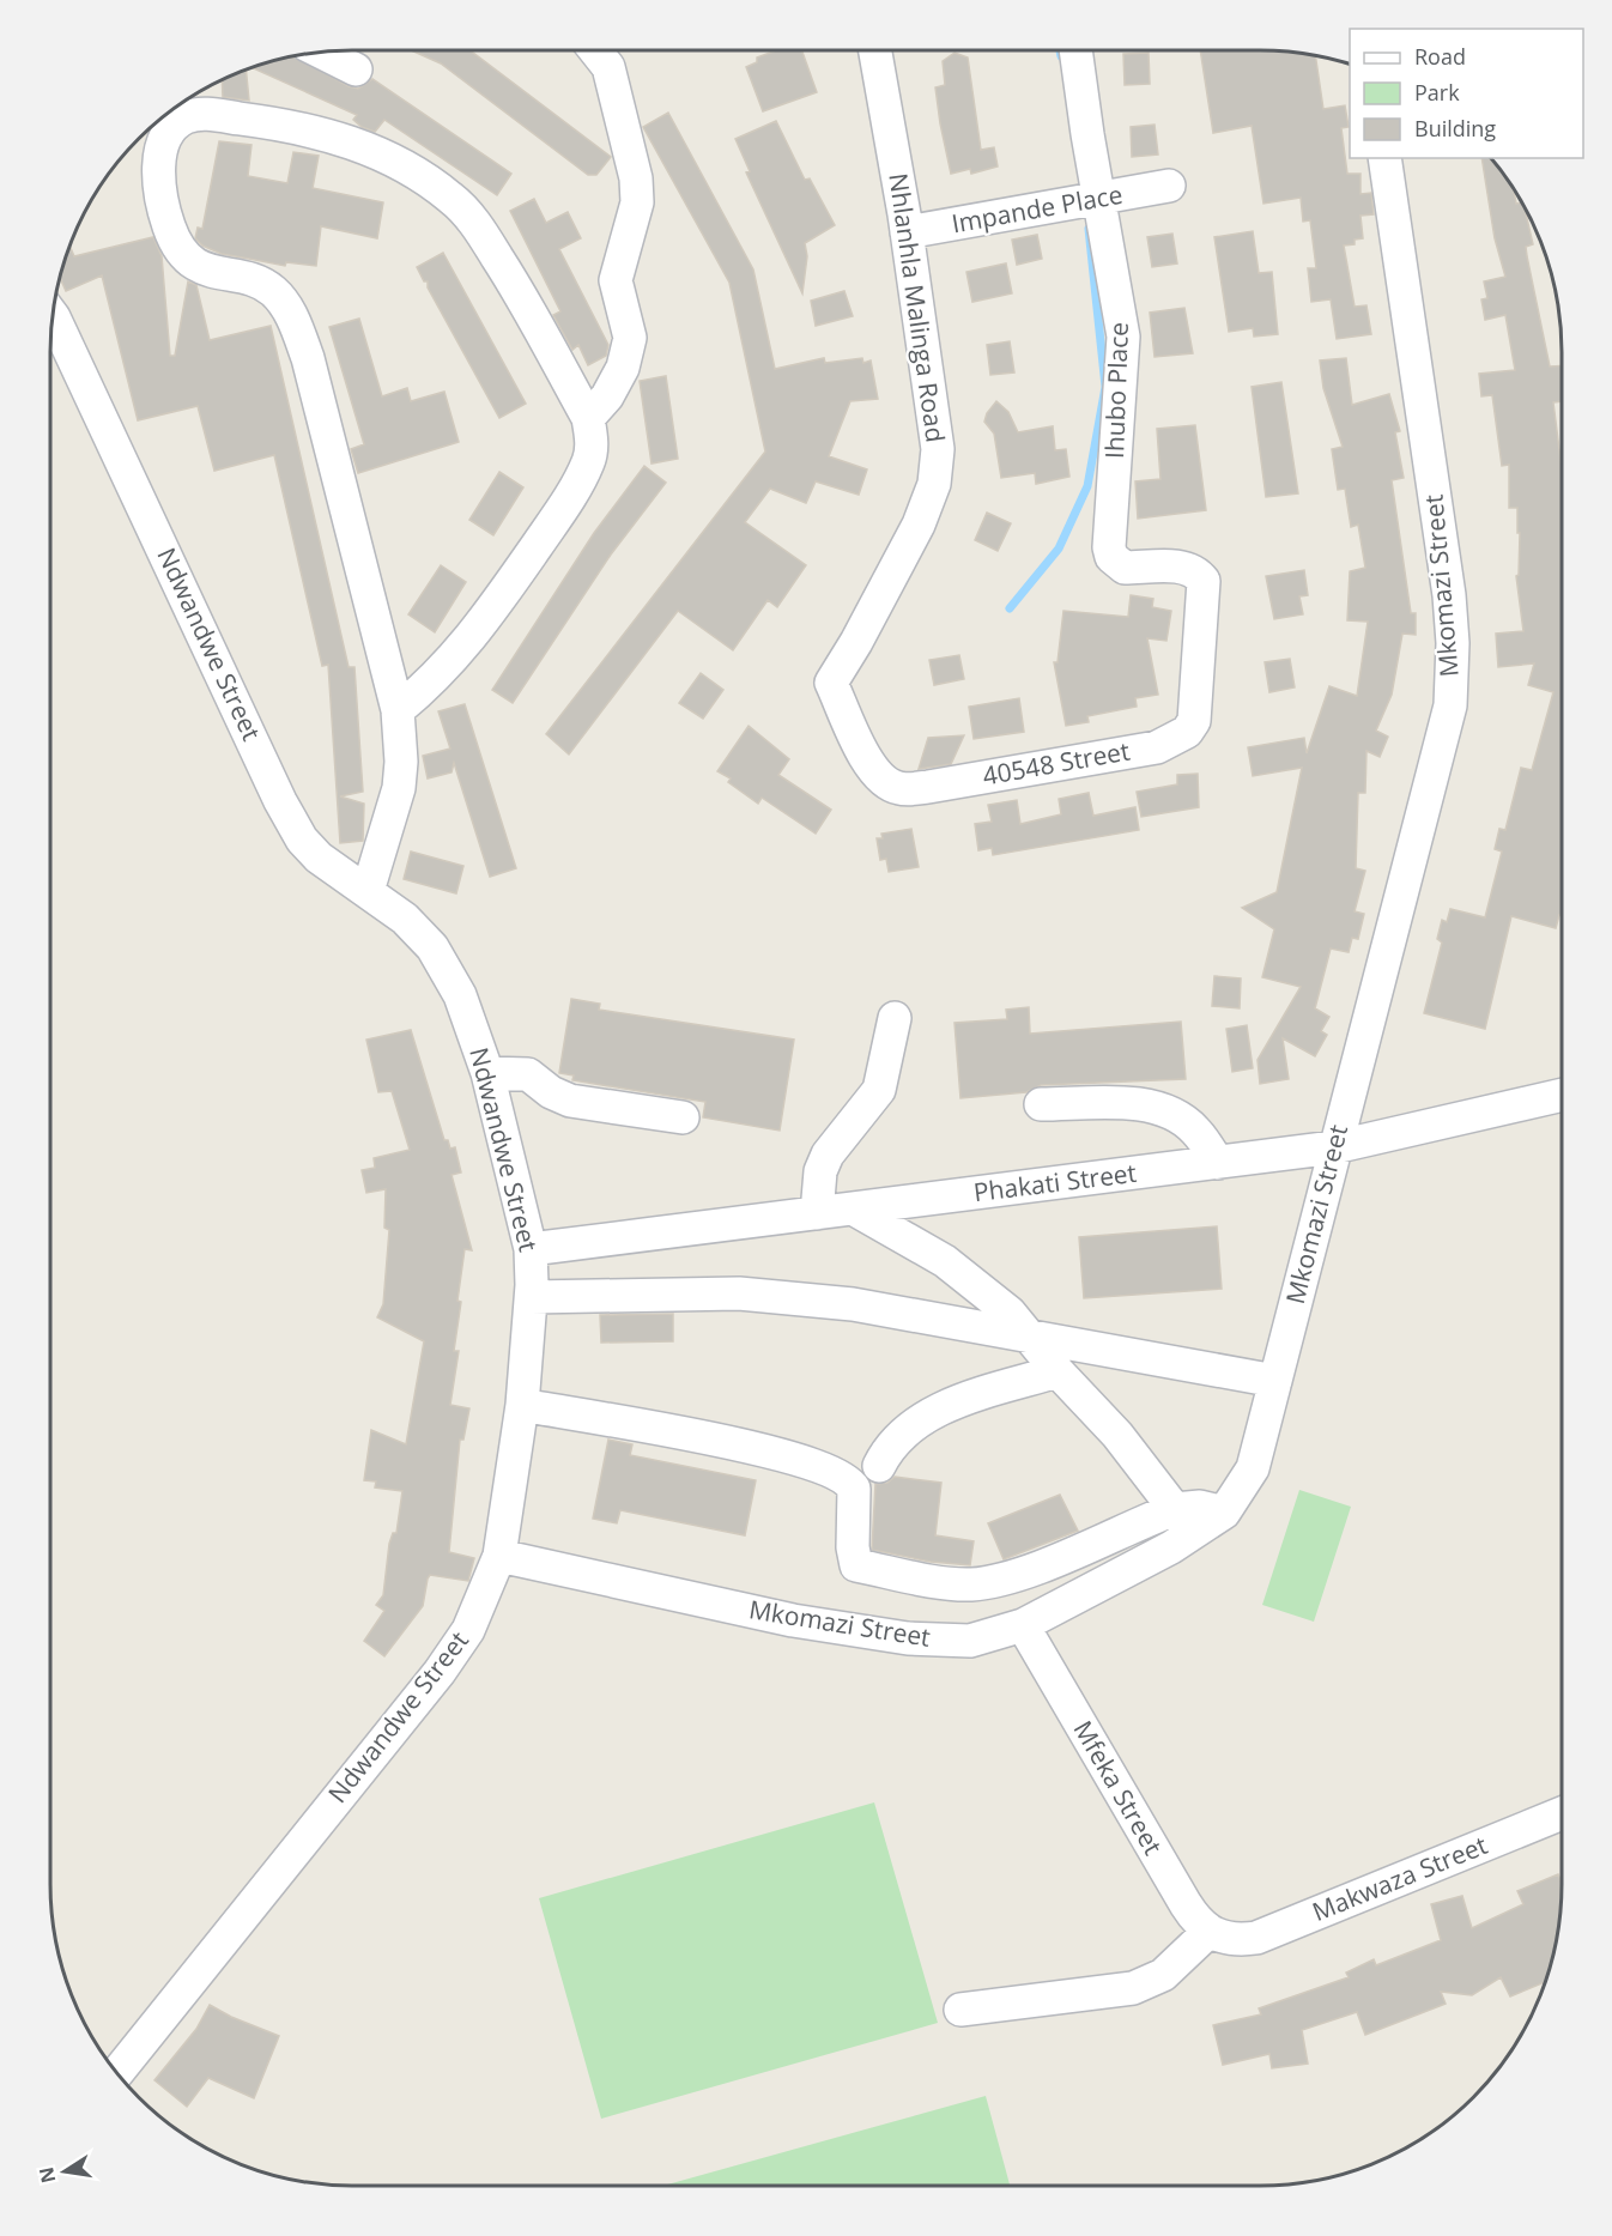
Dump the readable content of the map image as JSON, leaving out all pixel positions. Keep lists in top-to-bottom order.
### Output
{
  "streets": {
    "street": [
      "Impande Place",
      "Nhlanhla Malinga Road",
      "Ihubo Place",
      "Mkomazi Street",
      "Ndwandwe Street",
      "40548 Street",
      "Phakati Street",
      "Mfeka Street",
      "Makwaza Street"
    ]
  },
  "crossings": [
    ["Impande Place", "Nhlanhla Malinga Road"],
    ["Impande Place", "Ihubo Place"],
    ["Nhlanhla Malinga Road", "40548 Street"],
    ["Ihubo Place", "40548 Street"],
    ["Mkomazi Street", "Ndwandwe Street"],
    ["Mkomazi Street", "Phakati Street"],
    ["Mkomazi Street", "Mfeka Street"],
    ["Ndwandwe Street", "Phakati Street"],
    ["Mfeka Street", "Makwaza Street"]
  ],
  "legend": ["Road", "Park", "Building"],
  "north": "left"
}
